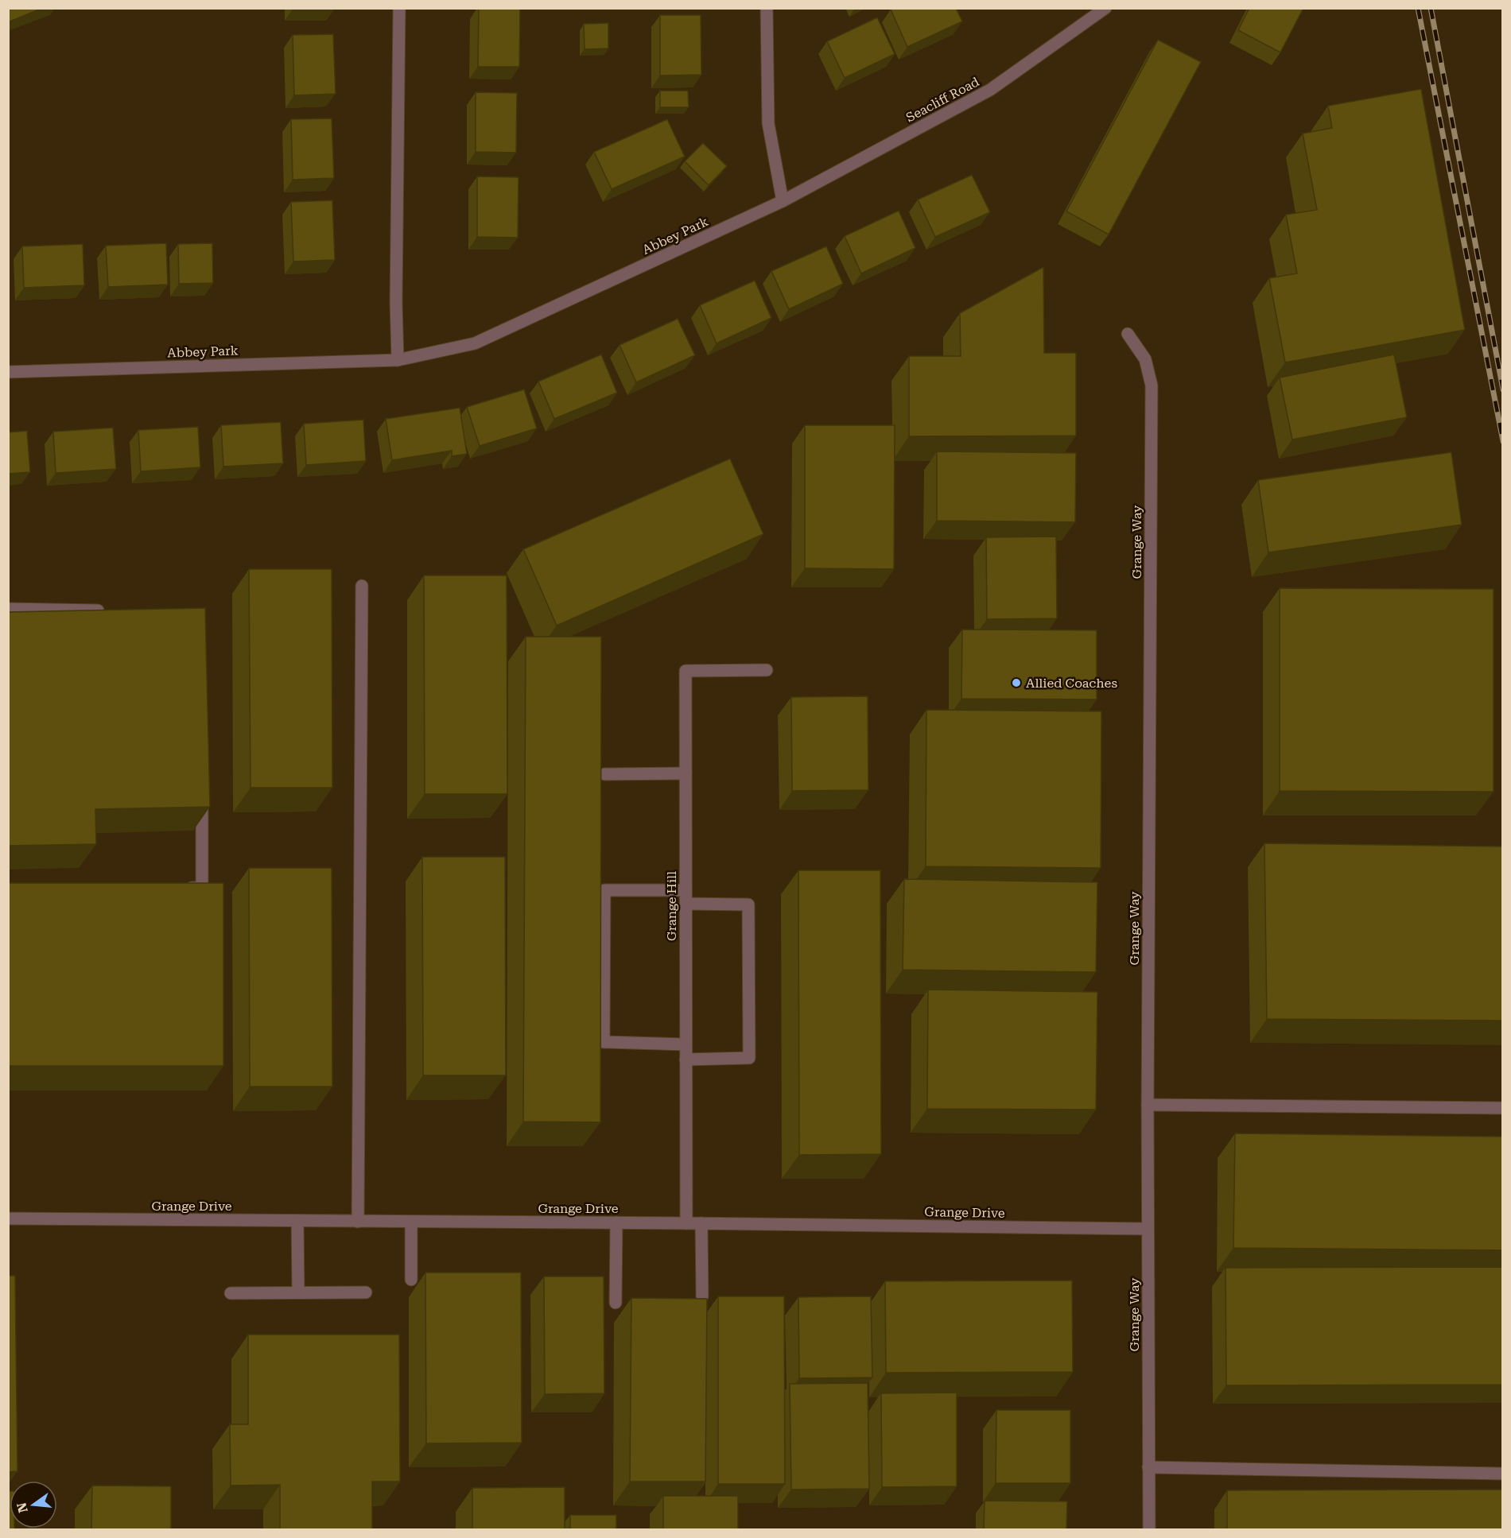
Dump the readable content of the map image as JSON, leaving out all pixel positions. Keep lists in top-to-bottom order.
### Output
{
  "streets": {
    "street": [
      "Seacliff Road",
      "Abbey Park",
      "Grange Way",
      "Grange Hill",
      "Grange Drive"
    ]
  },
  "crossings": [
    ["Seacliff Road", "Abbey Park"],
    ["Grange Way", "Grange Drive"],
    ["Grange Hill", "Grange Drive"]
  ],
  "places": ["Allied Coaches"],
  "north": "left"
}
